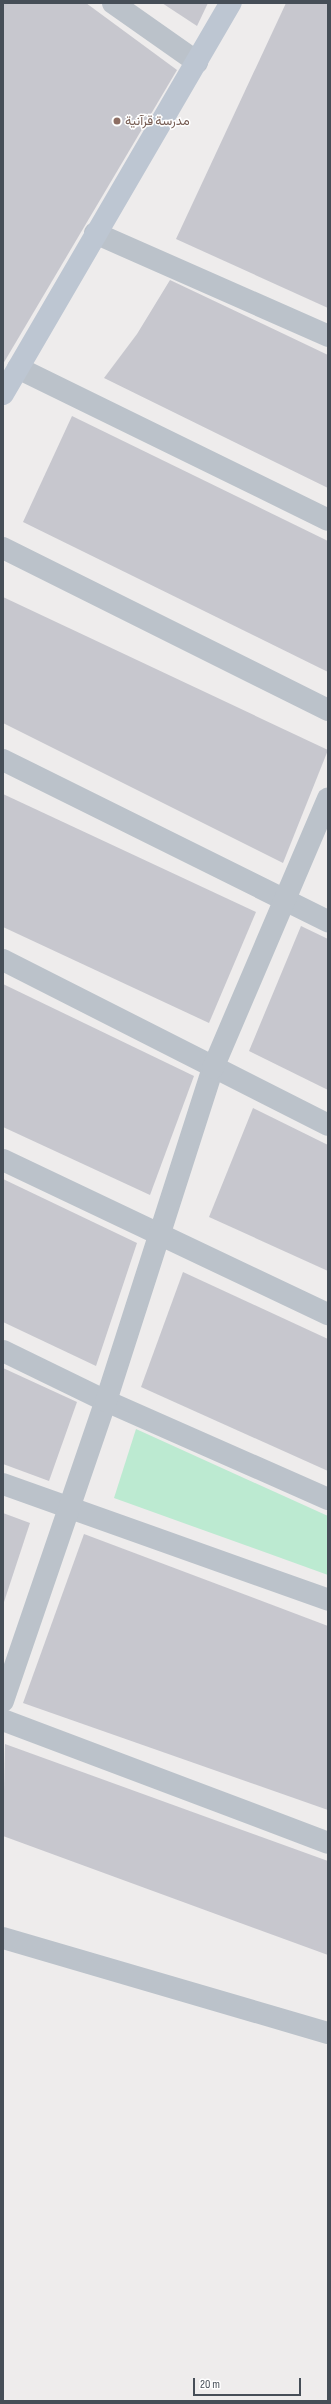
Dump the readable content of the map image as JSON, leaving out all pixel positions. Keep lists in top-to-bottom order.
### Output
{
  "places": ["مدرسة قرآنية"],
  "scale_bar": "20 m"
}
